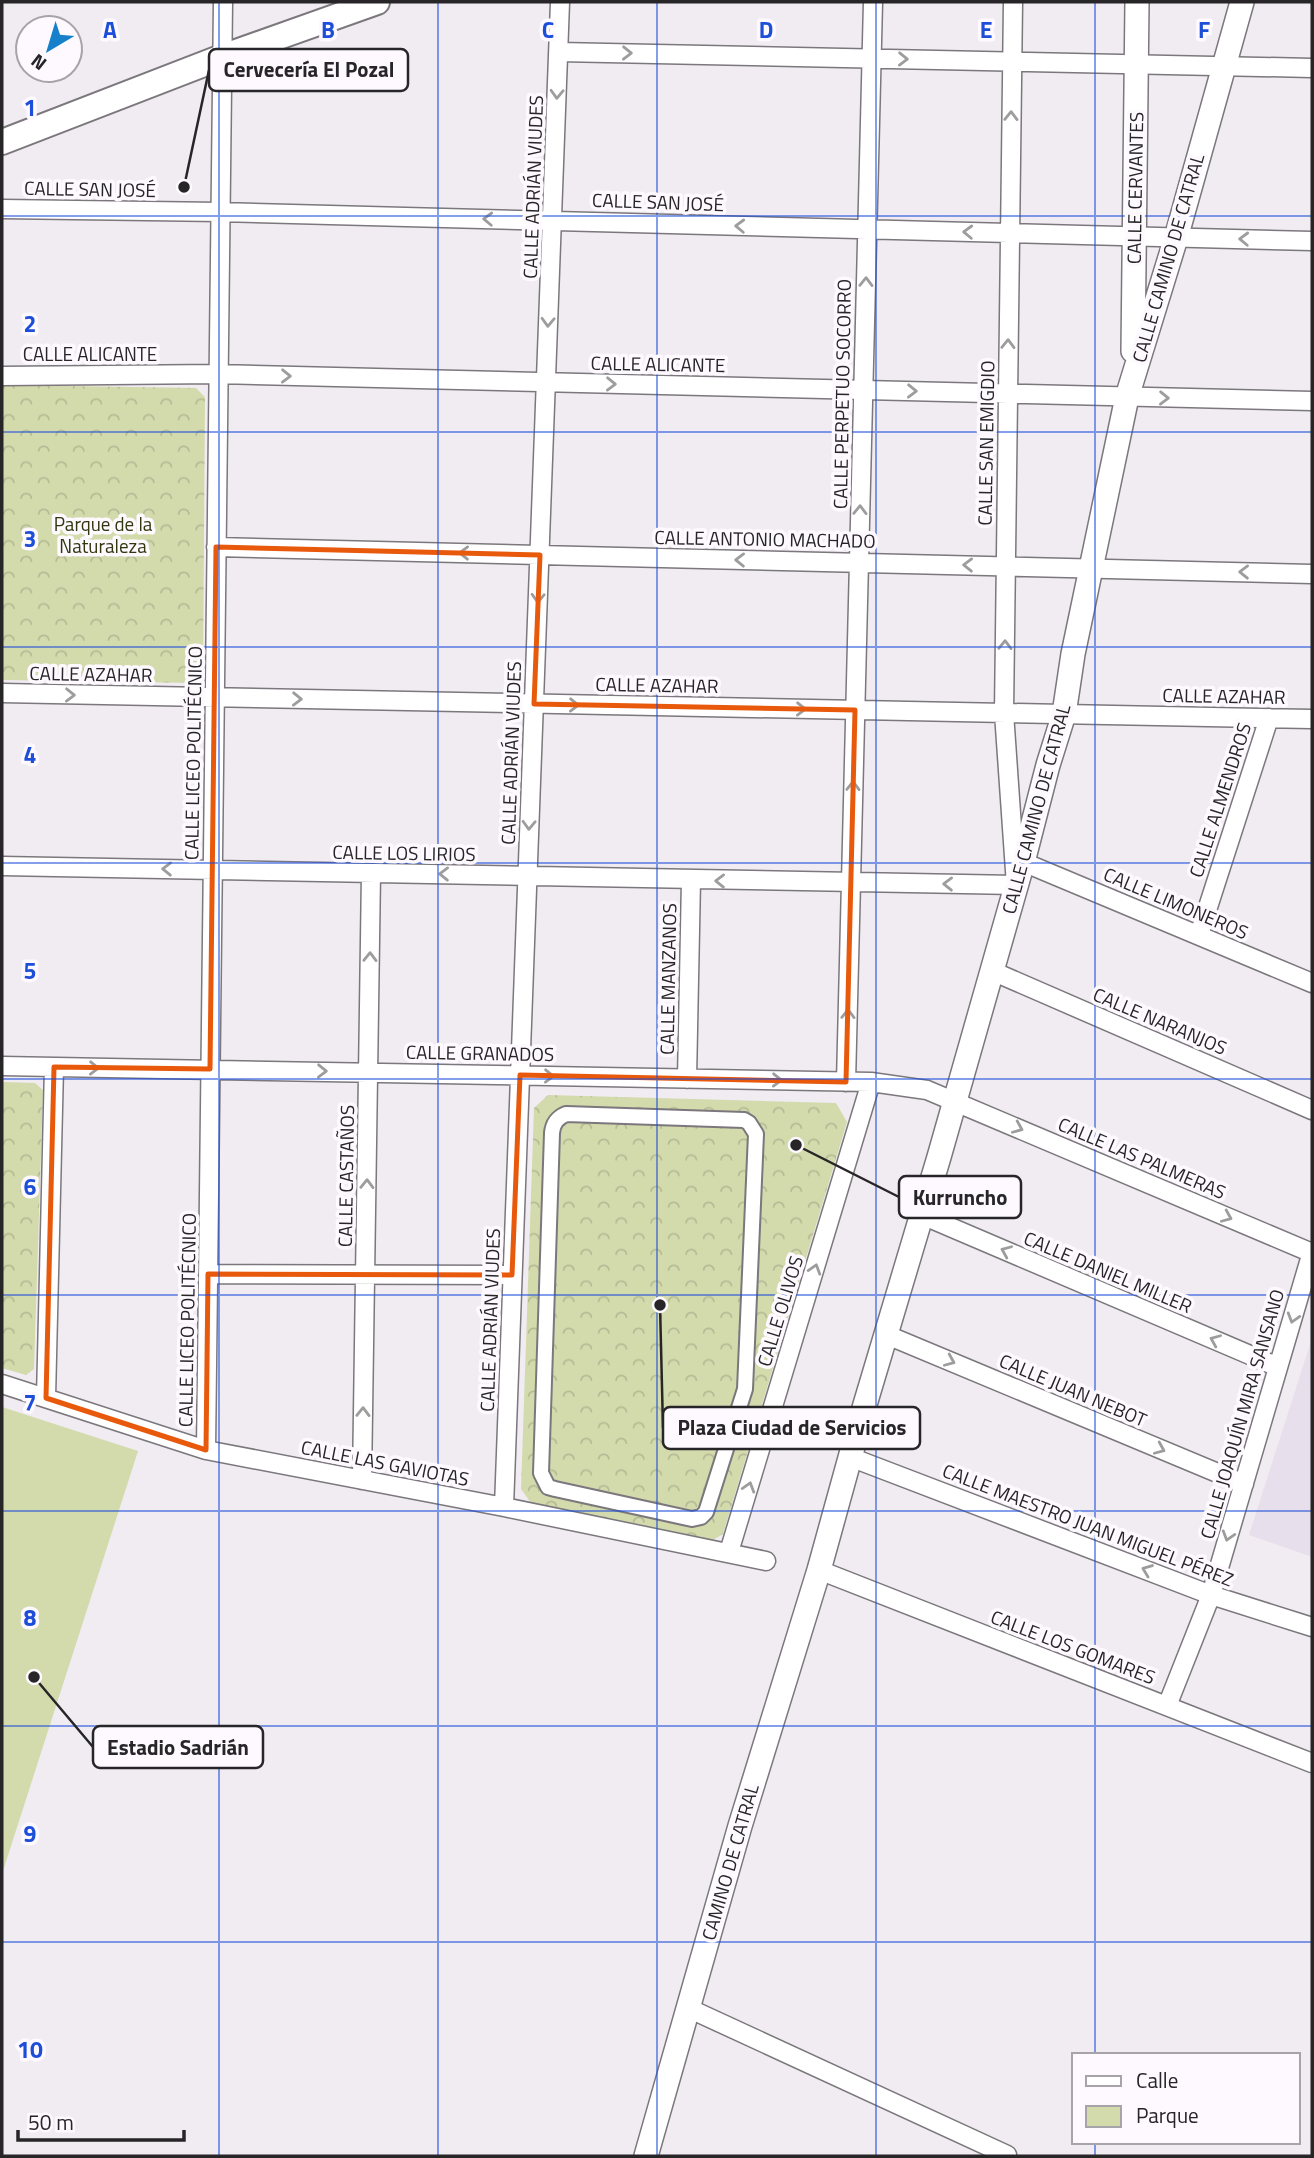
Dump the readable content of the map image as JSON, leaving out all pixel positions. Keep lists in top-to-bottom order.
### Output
{
  "streets": {
    "street": [
      "CALLE ADRIÁN VIUDES",
      "CALLE CERVANTES",
      "CALLE SAN JOSÉ",
      "CALLE CAMINO DE CATRAL",
      "CALLE ALICANTE",
      "CALLE PERPETUO SOCORRO",
      "CALLE SAN EMIGDIO",
      "CALLE ANTONIO MACHADO",
      "CALLE AZAHAR",
      "CALLE LICEO POLITÉCNICO",
      "CALLE ALMENDROS",
      "CALLE LOS LIRIOS",
      "CALLE LIMONEROS",
      "CALLE MANZANOS",
      "CALLE NARANJOS",
      "CALLE GRANADOS",
      "CALLE LAS PALMERAS",
      "CALLE CASTAÑOS",
      "CALLE DANIEL MILLER",
      "CALLE OLIVOS",
      "CALLE JUAN NEBOT",
      "CALLE JOAQUÍN MIRA SANSANO",
      "CALLE LAS GAVIOTAS",
      "CALLE MAESTRO JUAN MIGUEL PÉREZ",
      "CALLE LOS GOMARES",
      "CAMINO DE CATRAL"
    ]
  },
  "crossings": [
    ["CALLE ADRIÁN VIUDES", "CALLE SAN JOSÉ"],
    ["CALLE ADRIÁN VIUDES", "CALLE ALICANTE"],
    ["CALLE ADRIÁN VIUDES", "CALLE ANTONIO MACHADO"],
    ["CALLE ADRIÁN VIUDES", "CALLE AZAHAR"],
    ["CALLE ADRIÁN VIUDES", "CALLE LOS LIRIOS"],
    ["CALLE ADRIÁN VIUDES", "CALLE GRANADOS"],
    ["CALLE ADRIÁN VIUDES", "CALLE LAS GAVIOTAS"],
    ["CALLE CERVANTES", "CALLE SAN JOSÉ"],
    ["CALLE CERVANTES", "CALLE CAMINO DE CATRAL"],
    ["CALLE CERVANTES", "CALLE ALICANTE"],
    ["CALLE SAN JOSÉ", "CALLE CAMINO DE CATRAL"],
    ["CALLE SAN JOSÉ", "CALLE PERPETUO SOCORRO"],
    ["CALLE SAN JOSÉ", "CALLE SAN EMIGDIO"],
    ["CALLE SAN JOSÉ", "CALLE LICEO POLITÉCNICO"],
    ["CALLE CAMINO DE CATRAL", "CALLE ALICANTE"],
    ["CALLE CAMINO DE CATRAL", "CALLE SAN EMIGDIO"],
    ["CALLE CAMINO DE CATRAL", "CALLE ANTONIO MACHADO"],
    ["CALLE CAMINO DE CATRAL", "CALLE AZAHAR"],
    ["CALLE CAMINO DE CATRAL", "CALLE LOS LIRIOS"],
    ["CALLE CAMINO DE CATRAL", "CALLE LIMONEROS"],
    ["CALLE CAMINO DE CATRAL", "CALLE NARANJOS"],
    ["CALLE CAMINO DE CATRAL", "CALLE GRANADOS"],
    ["CALLE CAMINO DE CATRAL", "CALLE LAS PALMERAS"],
    ["CALLE CAMINO DE CATRAL", "CALLE DANIEL MILLER"],
    ["CALLE CAMINO DE CATRAL", "CALLE JUAN NEBOT"],
    ["CALLE CAMINO DE CATRAL", "CALLE MAESTRO JUAN MIGUEL PÉREZ"],
    ["CALLE CAMINO DE CATRAL", "CALLE LOS GOMARES"],
    ["CALLE CAMINO DE CATRAL", "CAMINO DE CATRAL"],
    ["CALLE ALICANTE", "CALLE PERPETUO SOCORRO"],
    ["CALLE ALICANTE", "CALLE SAN EMIGDIO"],
    ["CALLE ALICANTE", "CALLE LICEO POLITÉCNICO"],
    ["CALLE PERPETUO SOCORRO", "CALLE ANTONIO MACHADO"],
    ["CALLE PERPETUO SOCORRO", "CALLE AZAHAR"],
    ["CALLE PERPETUO SOCORRO", "CALLE LOS LIRIOS"],
    ["CALLE PERPETUO SOCORRO", "CALLE GRANADOS"],
    ["CALLE SAN EMIGDIO", "CALLE ANTONIO MACHADO"],
    ["CALLE SAN EMIGDIO", "CALLE AZAHAR"],
    ["CALLE SAN EMIGDIO", "CALLE LOS LIRIOS"],
    ["CALLE ANTONIO MACHADO", "CALLE LICEO POLITÉCNICO"],
    ["CALLE AZAHAR", "CALLE LICEO POLITÉCNICO"],
    ["CALLE AZAHAR", "CALLE ALMENDROS"],
    ["CALLE LICEO POLITÉCNICO", "CALLE LOS LIRIOS"],
    ["CALLE LICEO POLITÉCNICO", "CALLE GRANADOS"],
    ["CALLE LICEO POLITÉCNICO", "CALLE LAS GAVIOTAS"],
    ["CALLE ALMENDROS", "CALLE LIMONEROS"],
    ["CALLE LOS LIRIOS", "CALLE MANZANOS"],
    ["CALLE LOS LIRIOS", "CALLE CASTAÑOS"],
    ["CALLE MANZANOS", "CALLE GRANADOS"],
    ["CALLE GRANADOS", "CALLE LAS PALMERAS"],
    ["CALLE GRANADOS", "CALLE CASTAÑOS"],
    ["CALLE GRANADOS", "CALLE OLIVOS"],
    ["CALLE LAS PALMERAS", "CALLE JOAQUÍN MIRA SANSANO"],
    ["CALLE CASTAÑOS", "CALLE LAS GAVIOTAS"],
    ["CALLE DANIEL MILLER", "CALLE JOAQUÍN MIRA SANSANO"],
    ["CALLE OLIVOS", "CALLE LAS GAVIOTAS"],
    ["CALLE JUAN NEBOT", "CALLE JOAQUÍN MIRA SANSANO"],
    ["CALLE JOAQUÍN MIRA SANSANO", "CALLE MAESTRO JUAN MIGUEL PÉREZ"],
    ["CALLE JOAQUÍN MIRA SANSANO", "CALLE LOS GOMARES"],
    ["CALLE LOS GOMARES", "CAMINO DE CATRAL"]
  ],
  "one_way": [
    "CALLE ADRIÁN VIUDES",
    "CALLE SAN JOSÉ",
    "CALLE ALICANTE",
    "CALLE PERPETUO SOCORRO",
    "CALLE SAN EMIGDIO",
    "CALLE ANTONIO MACHADO",
    "CALLE AZAHAR",
    "CALLE LOS LIRIOS",
    "CALLE GRANADOS",
    "CALLE LAS PALMERAS",
    "CALLE CASTAÑOS",
    "CALLE DANIEL MILLER",
    "CALLE OLIVOS",
    "CALLE JUAN NEBOT",
    "CALLE JOAQUÍN MIRA SANSANO",
    "CALLE MAESTRO JUAN MIGUEL PÉREZ"
  ],
  "parks": ["Parque de la Naturaleza"],
  "places": [
    "Cervecería El Pozal",
    "Kurruncho",
    "Plaza Ciudad de Servicios",
    "Estadio Sadrián"
  ],
  "legend": ["Calle", "Parque"],
  "scale_bar": "50 m",
  "north": "bottom left",
  "grid": {
    "columns": [
      "A",
      "B",
      "C",
      "D",
      "E",
      "F"
    ],
    "rows": [
      "1",
      "2",
      "3",
      "4",
      "5",
      "6",
      "7",
      "8",
      "9",
      "10"
    ]
  }
}
